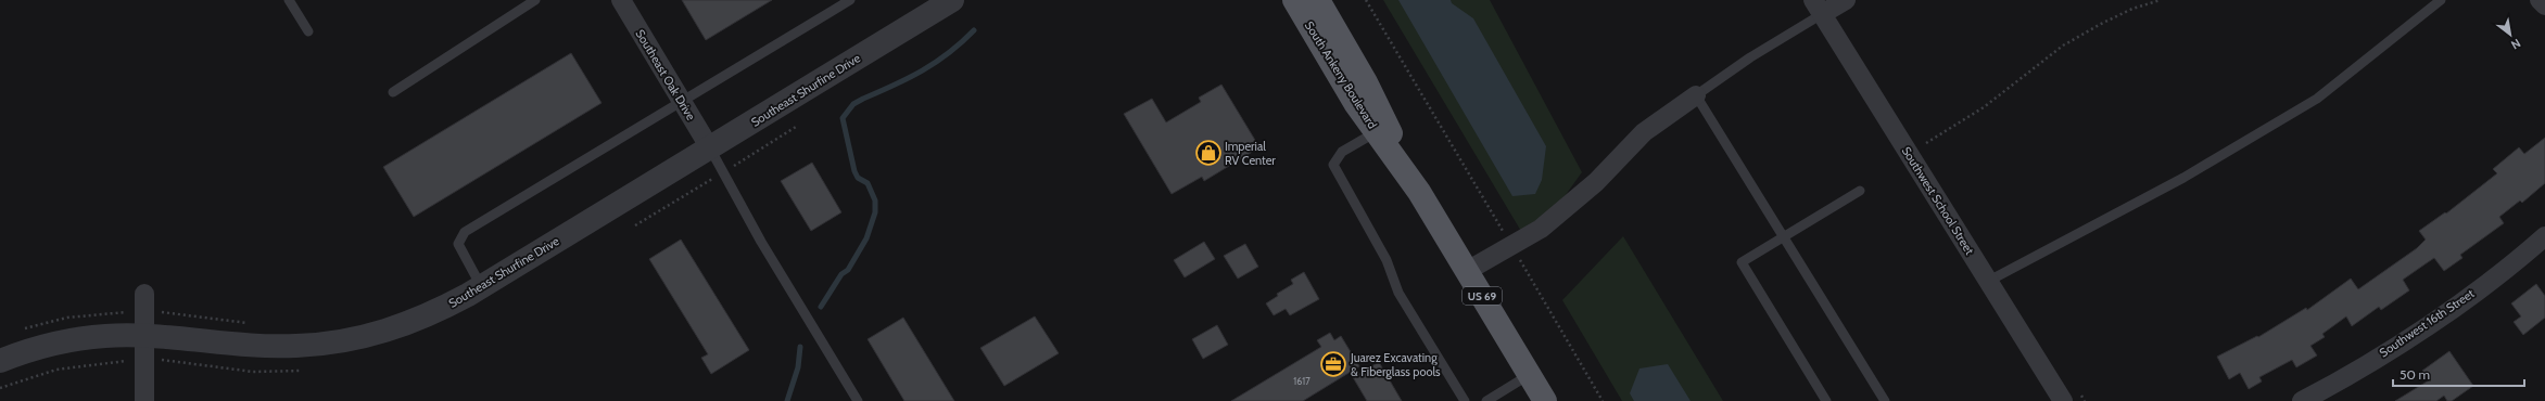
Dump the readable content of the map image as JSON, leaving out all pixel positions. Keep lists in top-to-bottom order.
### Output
{
  "streets": {
    "main road": ["South Ankeny Boulevard", "US 69"],
    "street": [
      "Southeast Oak Drive",
      "Southeast Shurfine Drive",
      "Southwest School Street",
      "Southwest 16th Street"
    ]
  },
  "crossings": [
    ["Southeast Oak Drive", "Southeast Shurfine Drive"]
  ],
  "places": {
    "shop": ["Imperial RV Center"],
    "office": ["Juarez Excavating & Fiberglass pools"]
  },
  "house_numbers": ["1617"],
  "scale_bar": "50 m",
  "north": "bottom right"
}
